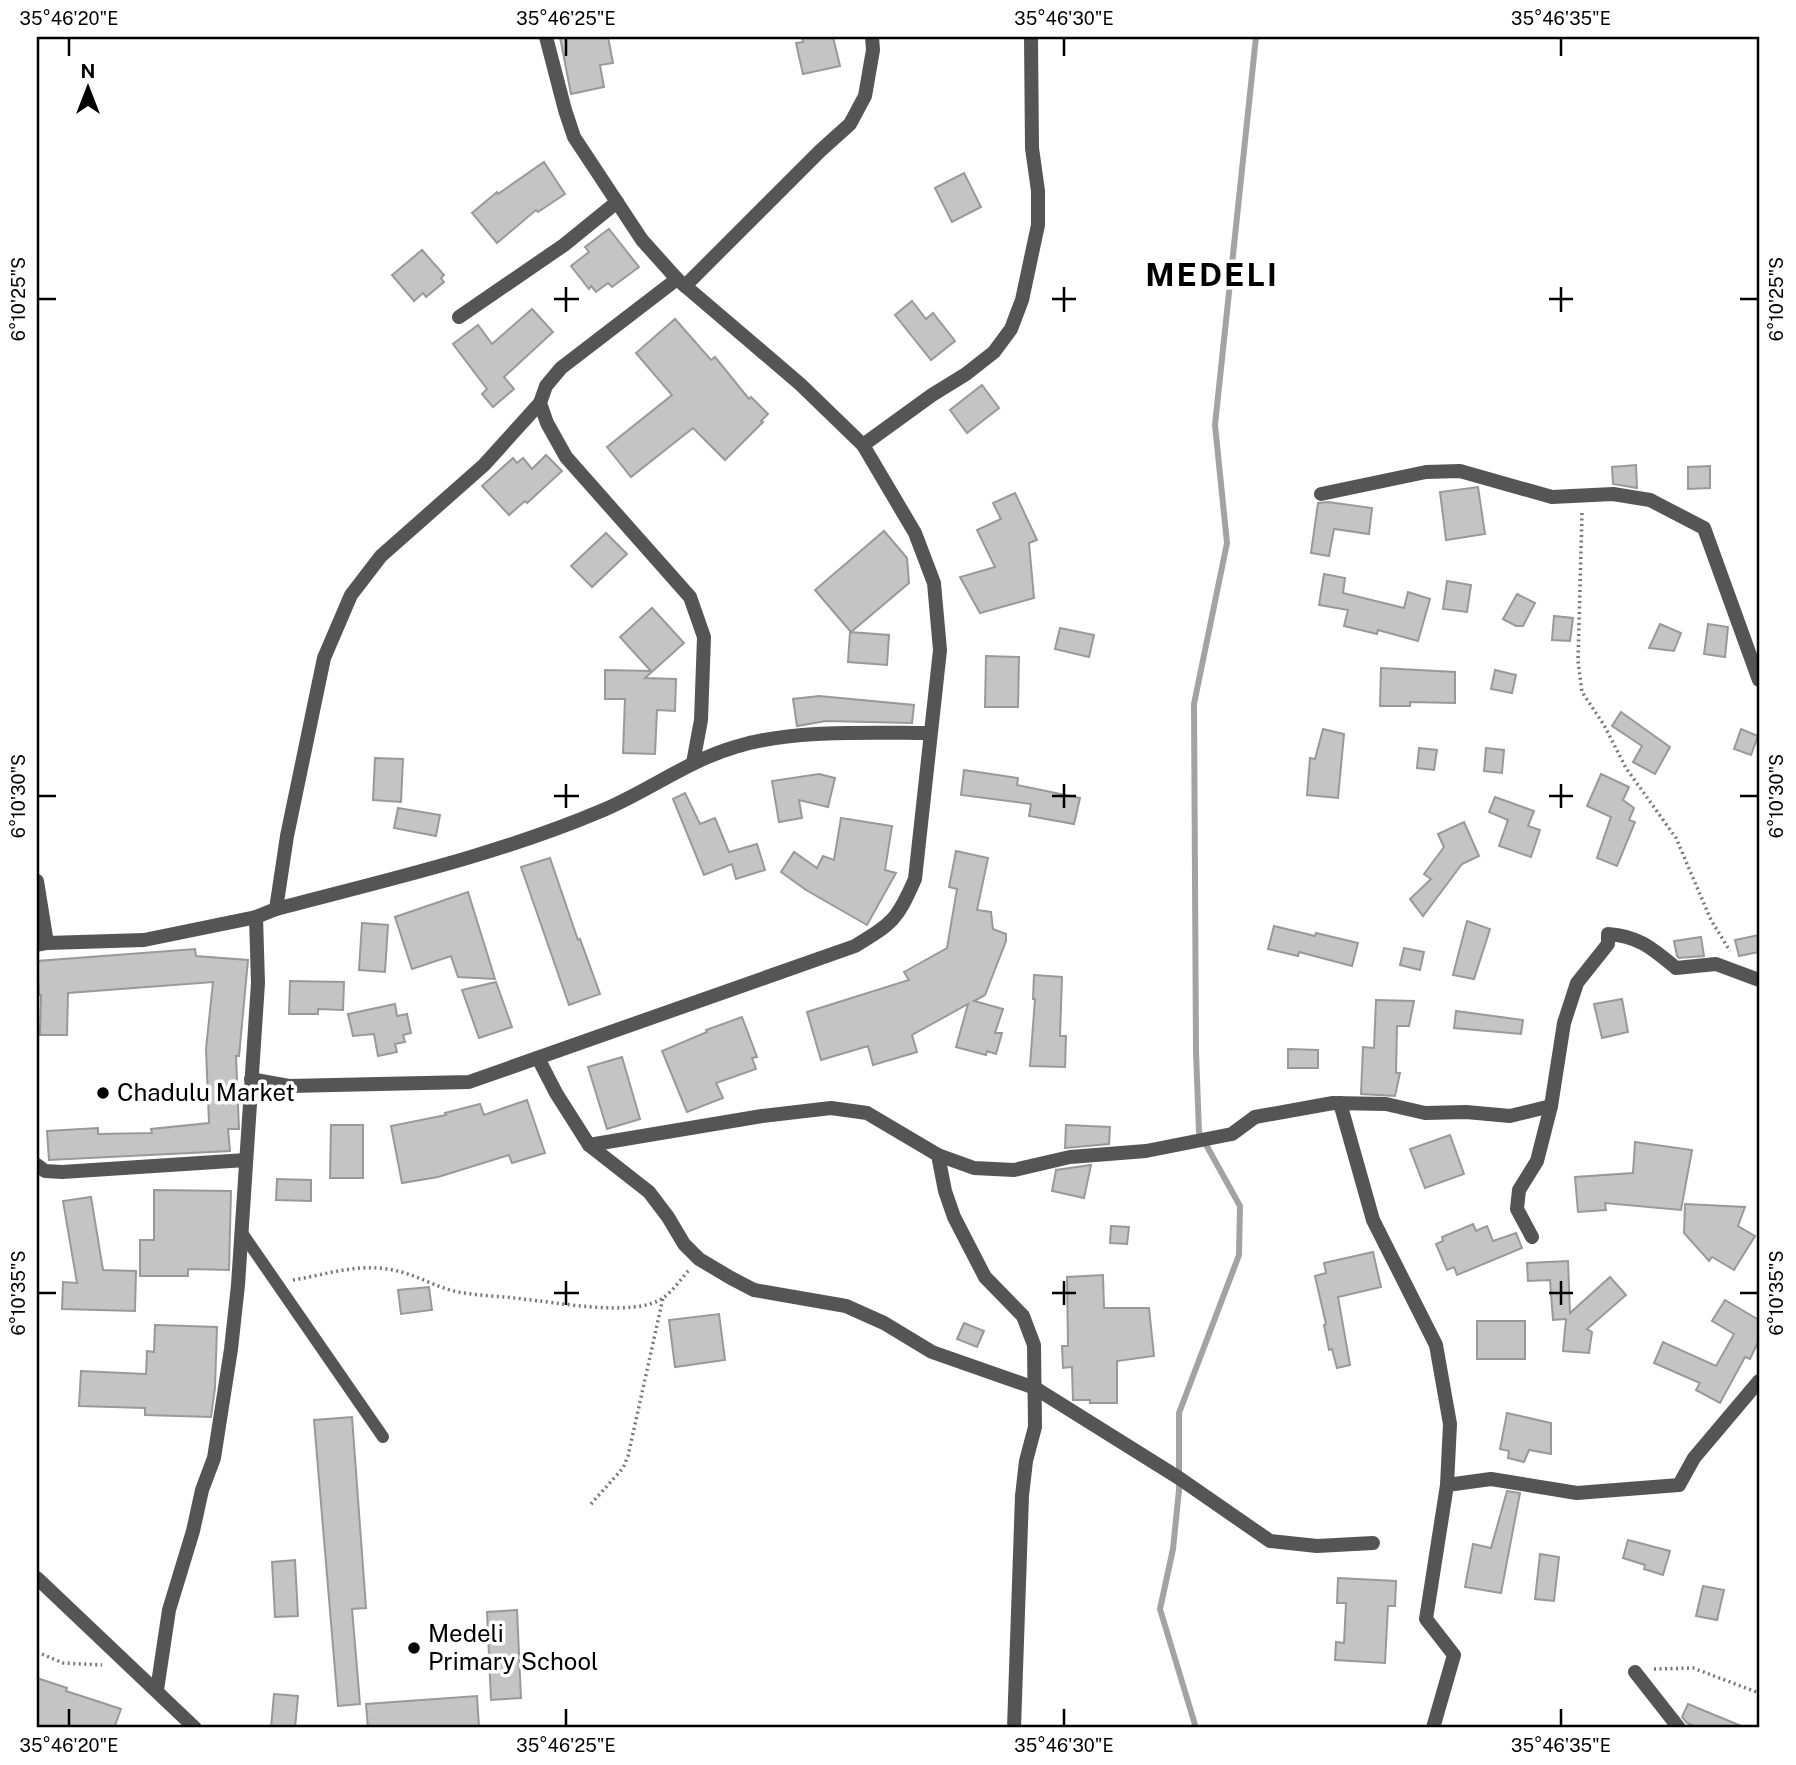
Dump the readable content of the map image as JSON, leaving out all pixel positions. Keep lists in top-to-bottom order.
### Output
{
  "districts": ["MEDELI"],
  "places": ["Chadulu Market", "Medeli Primary School"],
  "north": "top",
  "coordinates": [
    "35°46'20\"E",
    "35°46'25\"E",
    "35°46'30\"E",
    "35°46'35\"E",
    "6°10'25\"S",
    "6°10'30\"S",
    "6°10'35\"S"
  ]
}
